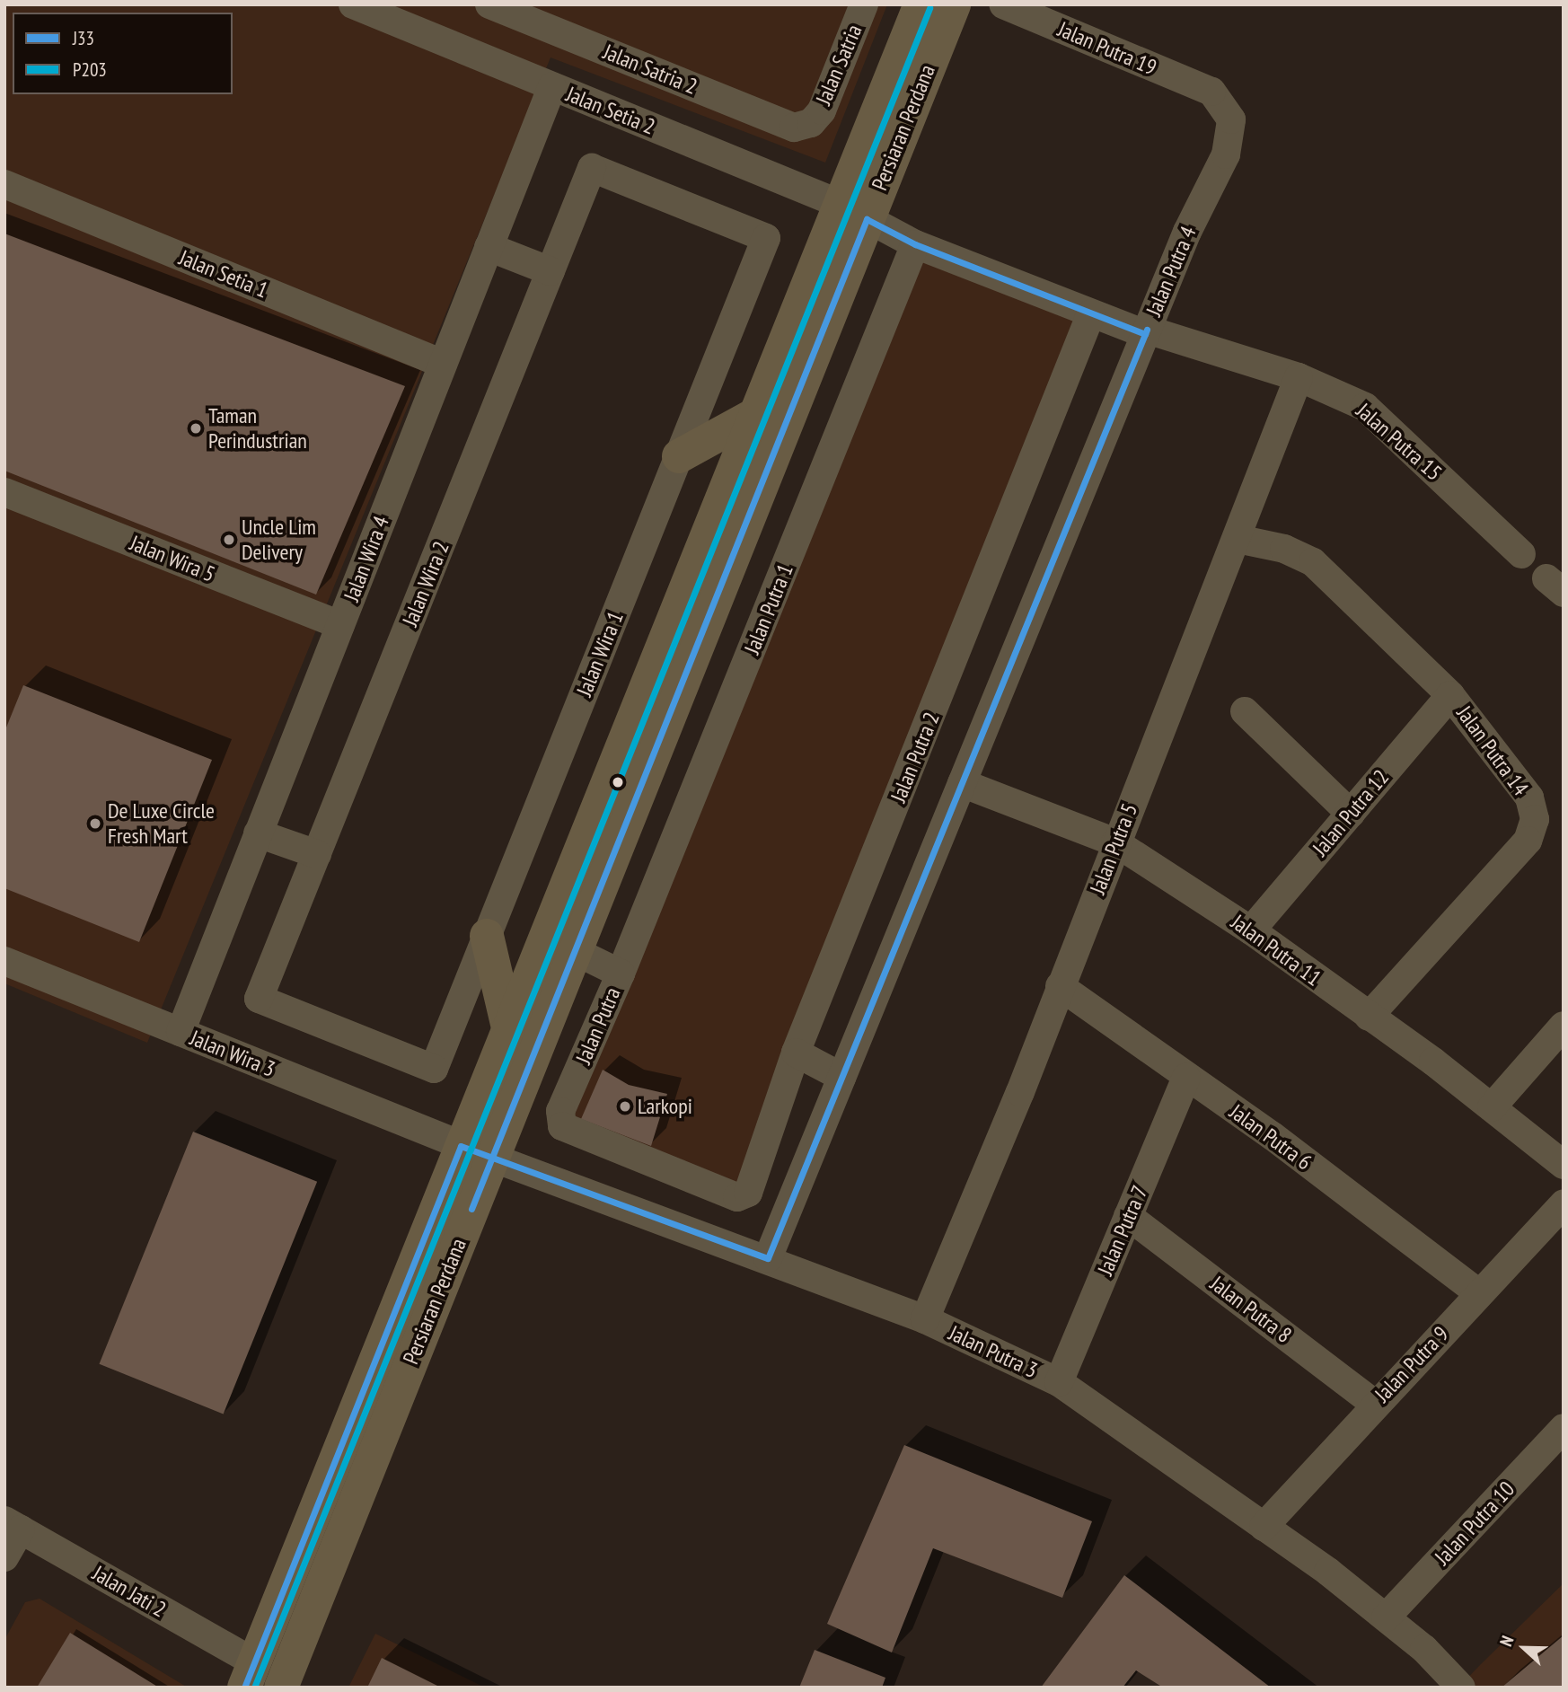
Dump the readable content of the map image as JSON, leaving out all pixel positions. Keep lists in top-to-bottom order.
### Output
{
  "streets": {
    "main road": ["Persiaran Perdana"],
    "street": [
      "Jalan Putra 19",
      "Jalan Satria",
      "Jalan Satria 2",
      "Jalan Setia 2",
      "Jalan Putra 4",
      "Jalan Setia 1",
      "Jalan Putra 15",
      "Jalan Wira 5",
      "Jalan Wira 4",
      "Jalan Wira 2",
      "Jalan Putra 1",
      "Jalan Wira 1",
      "Jalan Putra 14",
      "Jalan Putra 2",
      "Jalan Putra 12",
      "Jalan Putra 5",
      "Jalan Putra 11",
      "Jalan Putra",
      "Jalan Wira 3",
      "Jalan Putra 6",
      "Jalan Putra 7",
      "Jalan Putra 8",
      "Jalan Putra 3",
      "Jalan Putra 9",
      "Jalan Putra 10",
      "Jalan Jati 2"
    ]
  },
  "crossings": [
    ["Jalan Putra 19", "Jalan Putra 4"],
    ["Jalan Satria", "Jalan Satria 2"],
    ["Jalan Setia 2", "Persiaran Perdana"],
    ["Jalan Setia 2", "Jalan Wira 4"],
    ["Jalan Setia 2", "Jalan Putra 1"],
    ["Persiaran Perdana", "Jalan Putra"],
    ["Persiaran Perdana", "Jalan Wira 3"],
    ["Persiaran Perdana", "Jalan Putra 3"],
    ["Persiaran Perdana", "Jalan Jati 2"],
    ["Jalan Putra 4", "Jalan Putra 15"],
    ["Jalan Putra 4", "Jalan Putra 11"],
    ["Jalan Putra 4", "Jalan Putra 3"],
    ["Jalan Setia 1", "Jalan Wira 4"],
    ["Jalan Putra 15", "Jalan Putra 5"],
    ["Jalan Wira 5", "Jalan Wira 4"],
    ["Jalan Wira 4", "Jalan Wira 3"],
    ["Jalan Wira 2", "Jalan Wira 1"],
    ["Jalan Putra 1", "Jalan Putra"],
    ["Jalan Putra 14", "Jalan Putra 12"],
    ["Jalan Putra 14", "Jalan Putra 5"],
    ["Jalan Putra 14", "Jalan Putra 11"],
    ["Jalan Putra 2", "Jalan Putra"],
    ["Jalan Putra 12", "Jalan Putra 11"],
    ["Jalan Putra 5", "Jalan Putra 11"],
    ["Jalan Putra 5", "Jalan Putra 6"],
    ["Jalan Putra 5", "Jalan Putra 3"],
    ["Jalan Wira 3", "Jalan Putra 3"],
    ["Jalan Putra 6", "Jalan Putra 7"],
    ["Jalan Putra 6", "Jalan Putra 9"],
    ["Jalan Putra 7", "Jalan Putra 8"],
    ["Jalan Putra 7", "Jalan Putra 3"],
    ["Jalan Putra 8", "Jalan Putra 9"],
    ["Jalan Putra 3", "Jalan Putra 9"],
    ["Jalan Putra 3", "Jalan Putra 10"]
  ],
  "places": [
    "Taman Perindustrian",
    "Uncle Lim Delivery",
    "De Luxe Circle Fresh Mart",
    "Larkopi"
  ],
  "lines": ["transit line P203", "transit line J33"],
  "legend": ["J33", "P203"],
  "north": "left"
}
